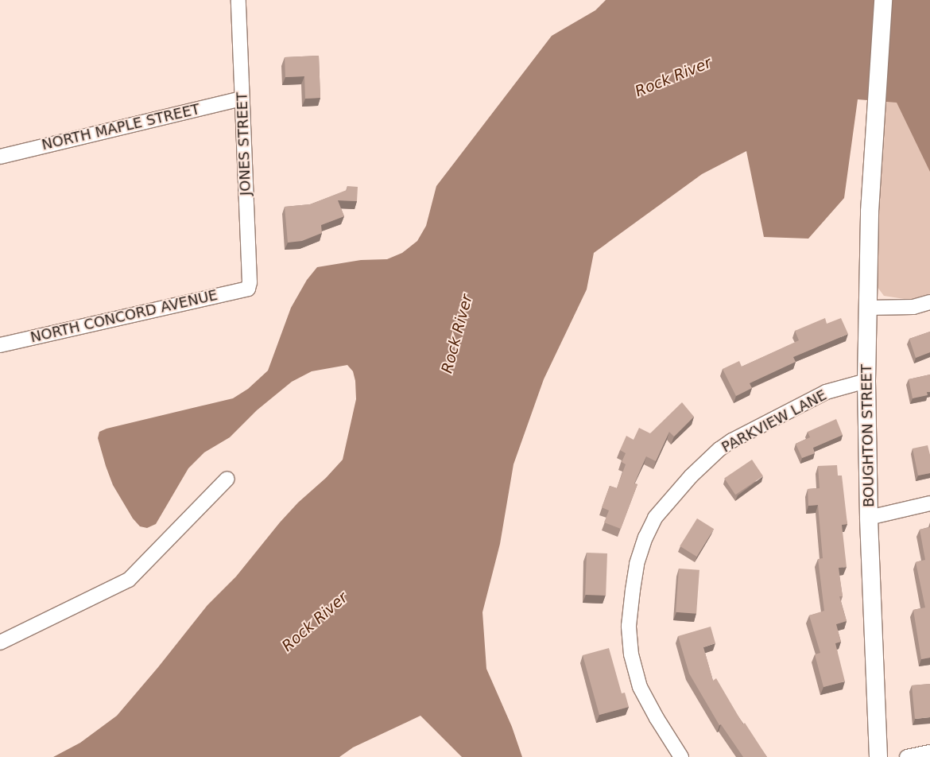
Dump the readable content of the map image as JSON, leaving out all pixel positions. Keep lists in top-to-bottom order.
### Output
{
  "streets": {
    "street": [
      "NORTH MAPLE STREET",
      "JONES STREET",
      "NORTH CONCORD AVENUE",
      "PARKVIEW LANE",
      "BOUGHTON STREET"
    ]
  },
  "crossings": [
    ["NORTH MAPLE STREET", "JONES STREET"],
    ["JONES STREET", "NORTH CONCORD AVENUE"],
    ["PARKVIEW LANE", "BOUGHTON STREET"]
  ],
  "water": ["Rock River"]
}
